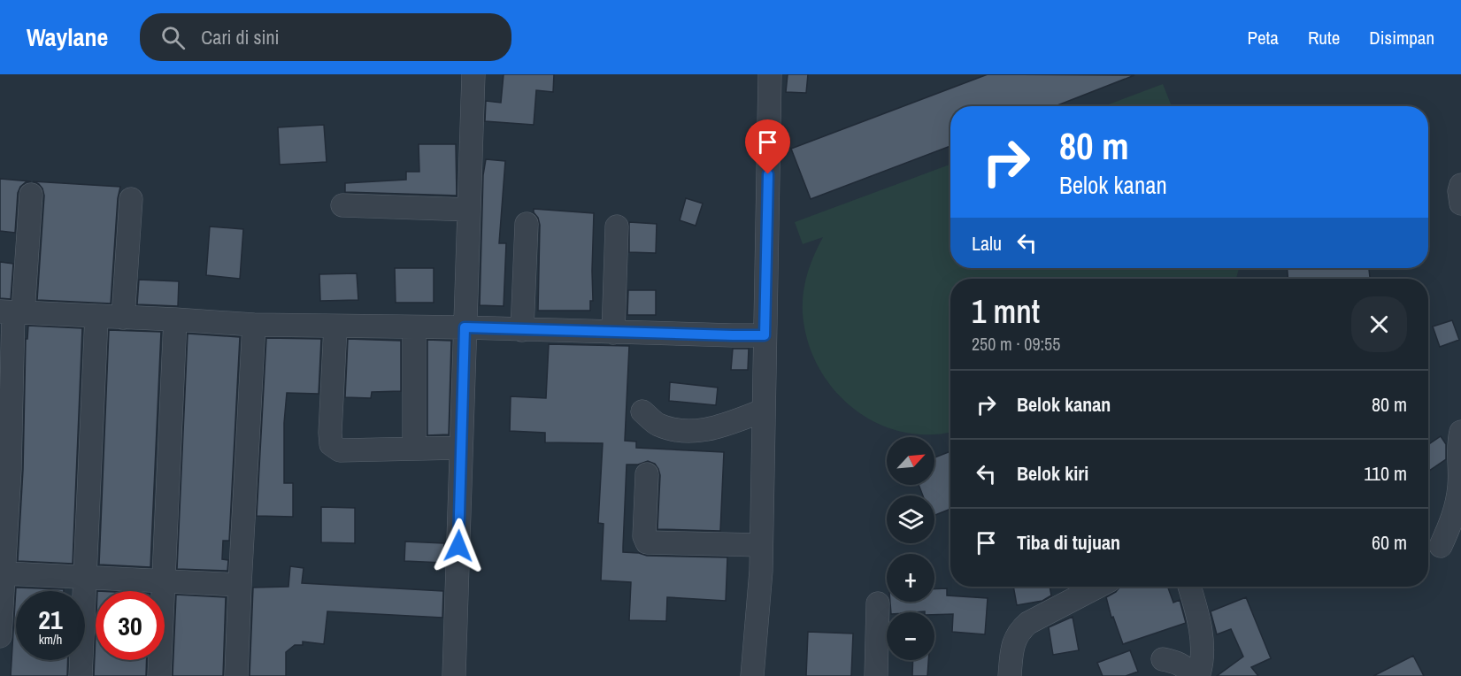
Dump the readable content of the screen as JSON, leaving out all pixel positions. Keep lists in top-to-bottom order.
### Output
{
  "north": "top right",
  "page": {
    "header": "Waylane",
    "search": "Cari di sini",
    "nav": ["Peta", "Rute", "Disimpan"],
    "turn": ["80 m", "Belok kanan"],
    "then": "Lalu",
    "heading": ["1 mnt", "250 m · 09:55"],
    "list": [
      {
        "name": "Belok kanan",
        "value": "80 m"
      },
      {
        "name": "Belok kiri",
        "value": "110 m"
      },
      {
        "name": "Tiba di tujuan",
        "value": "60 m"
      }
    ],
    "map_buttons": ["+", "−"],
    "speed": "21 km/h",
    "limit": "30"
  }
}
